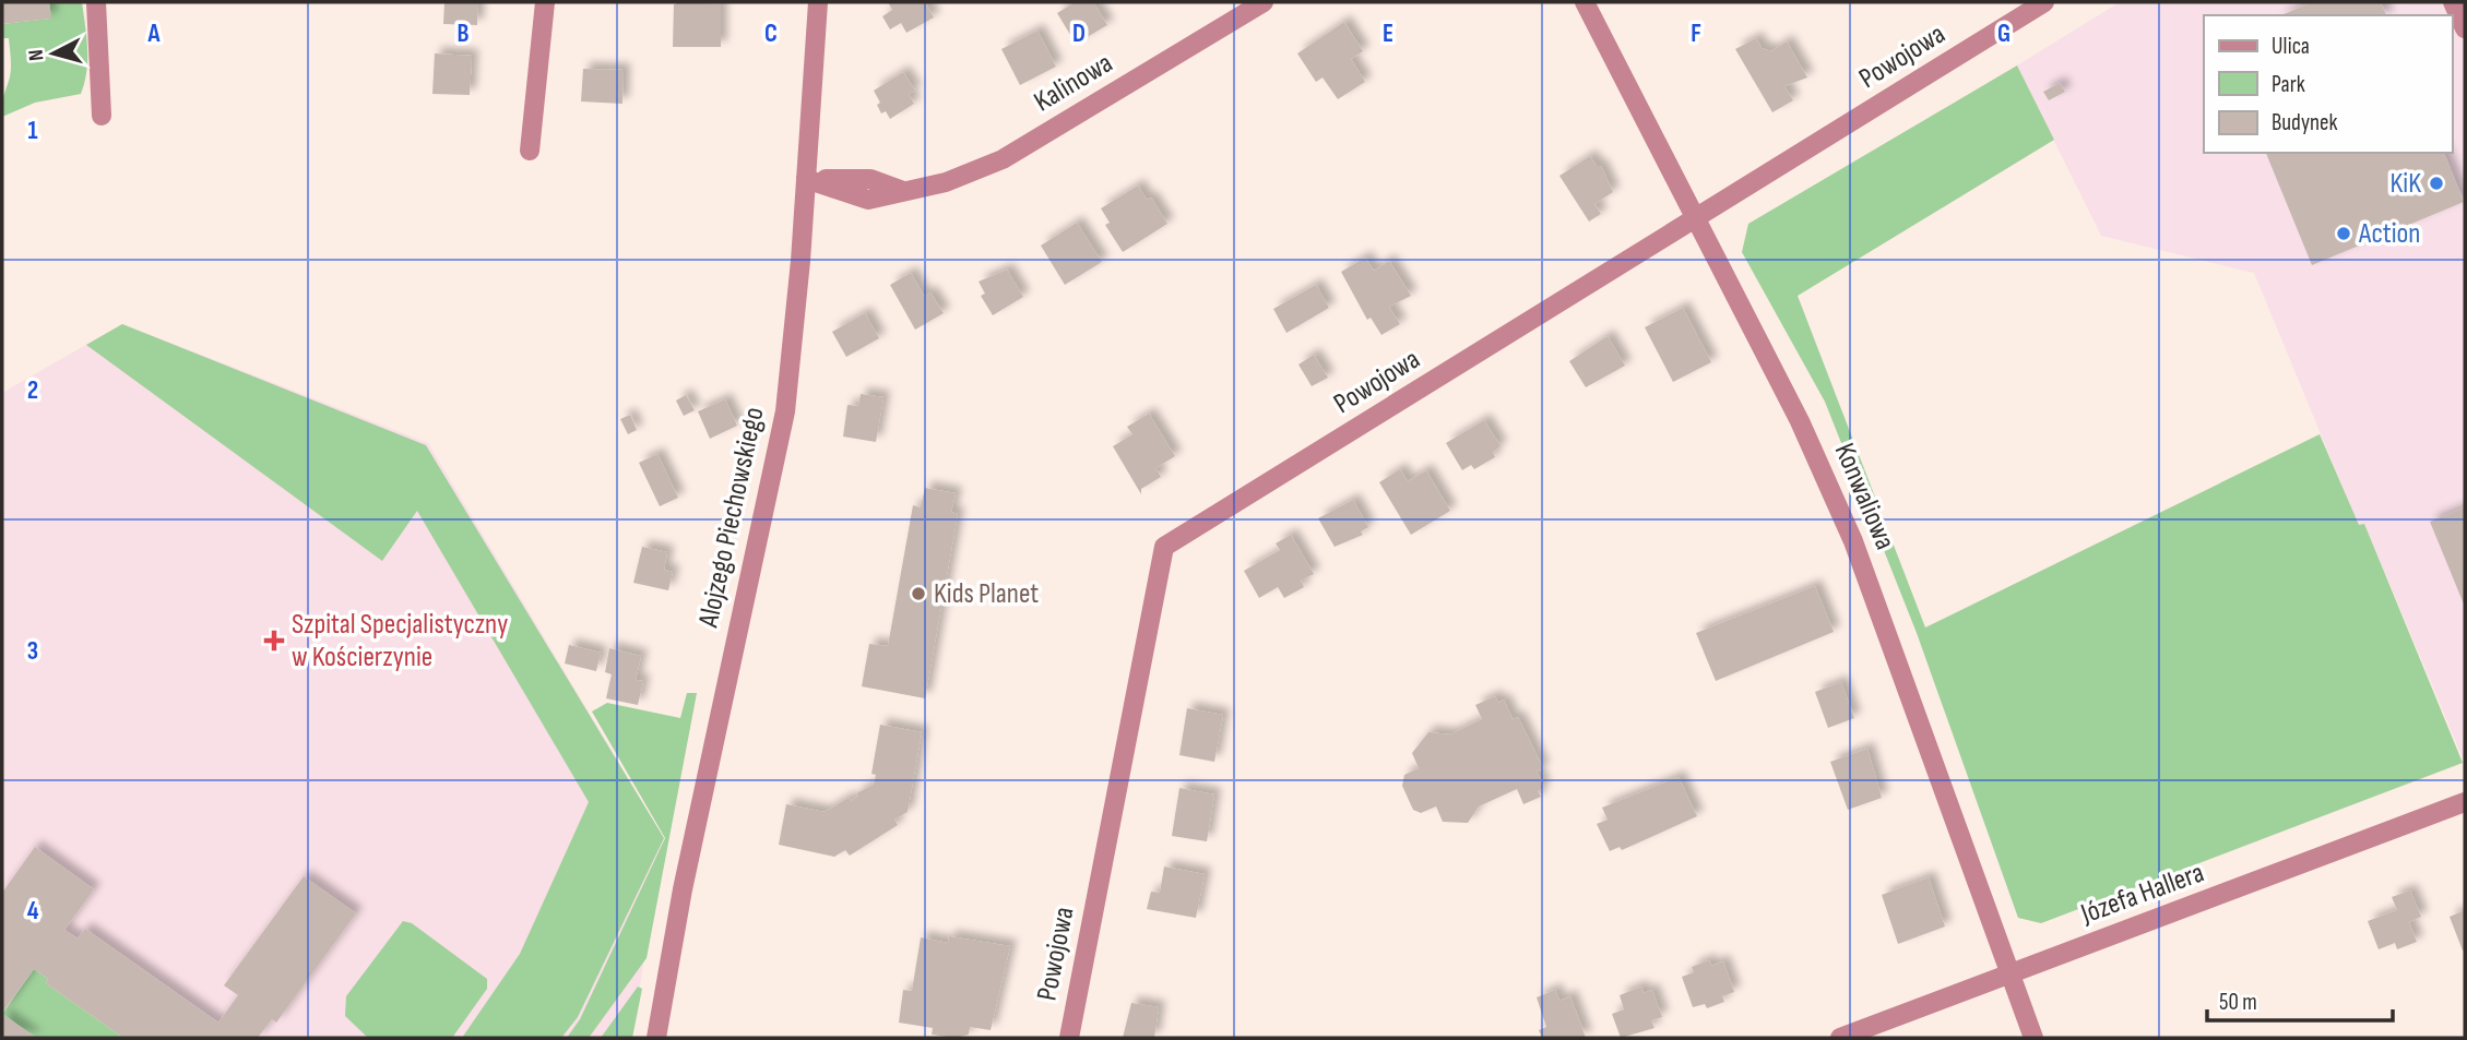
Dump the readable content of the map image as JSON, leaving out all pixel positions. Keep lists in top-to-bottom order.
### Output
{
  "streets": {
    "street": [
      "Powojowa",
      "Kalinowa",
      "Konwaliowa",
      "Alojzego Piechowskiego",
      "Józefa Hallera"
    ]
  },
  "crossings": [
    ["Powojowa", "Konwaliowa"],
    ["Kalinowa", "Alojzego Piechowskiego"],
    ["Konwaliowa", "Józefa Hallera"]
  ],
  "places": {
    "other": ["KiK", "Action", "Kids Planet"],
    "health": ["Szpital Specjalistyczny w Kościerzynie"]
  },
  "legend": ["Ulica", "Park", "Budynek"],
  "scale_bar": "50 m",
  "north": "left",
  "grid": {
    "columns": [
      "A",
      "B",
      "C",
      "D",
      "E",
      "F",
      "G"
    ],
    "rows": [
      "1",
      "2",
      "3",
      "4"
    ]
  }
}
